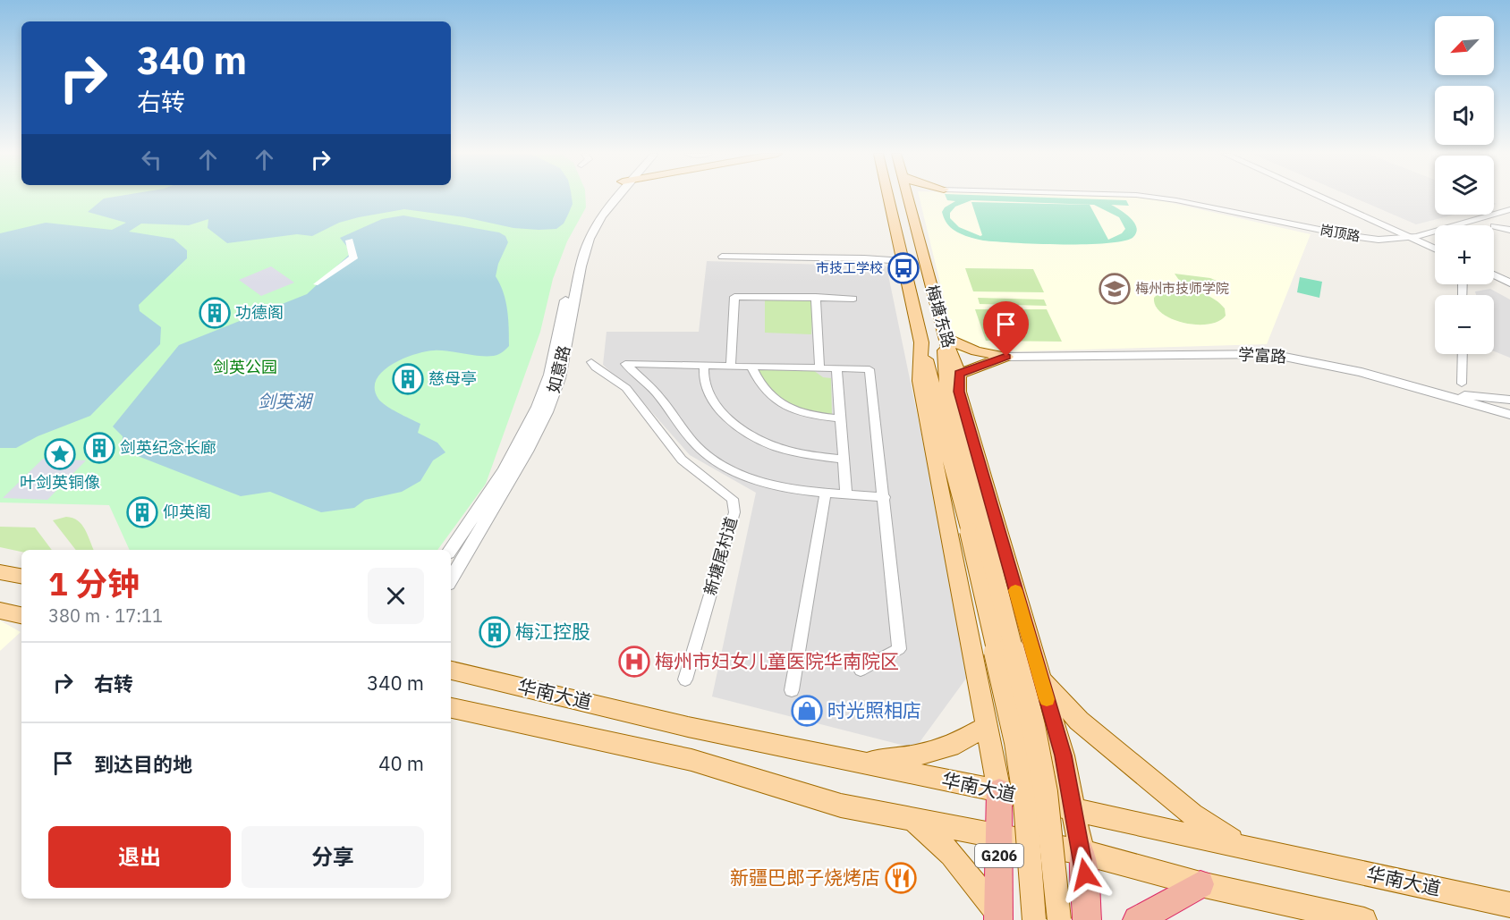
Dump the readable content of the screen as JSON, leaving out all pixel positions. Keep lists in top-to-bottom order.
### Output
{
  "streets": {
    "highway": ["G206"],
    "main road": ["梅塘东路", "华南大道"],
    "street": [
      "岗顶路",
      "学富路",
      "如意路",
      "新塘尾村道"
    ]
  },
  "crossings": [
    ["梅塘东路", "华南大道"],
    ["梅塘东路", "G206"],
    ["华南大道", "G206"]
  ],
  "water": ["剑英湖"],
  "parks": ["剑英公园"],
  "places": {
    "bus stop": ["市技工学校"],
    "school or university": ["梅州市技师学院"],
    "building": [
      "功德阁",
      "慈母亭",
      "剑英纪念长廊",
      "仰英阁",
      "梅江控股"
    ],
    "place": ["叶剑英铜像"],
    "hospital": ["梅州市妇女儿童医院华南院区"],
    "shop": ["时光照相店"],
    "restaurant": ["新疆巴郎子烧烤店"]
  },
  "north": "bottom left",
  "page": {
    "map_buttons": ["+", "−"],
    "turn": ["340 m", "右转"],
    "heading": ["1 分钟", "380 m · 17:11"],
    "list": [
      {
        "name": "右转",
        "value": "340 m"
      },
      {
        "name": "到达目的地",
        "value": "40 m"
      }
    ],
    "buttons": ["退出", "分享"]
  }
}
